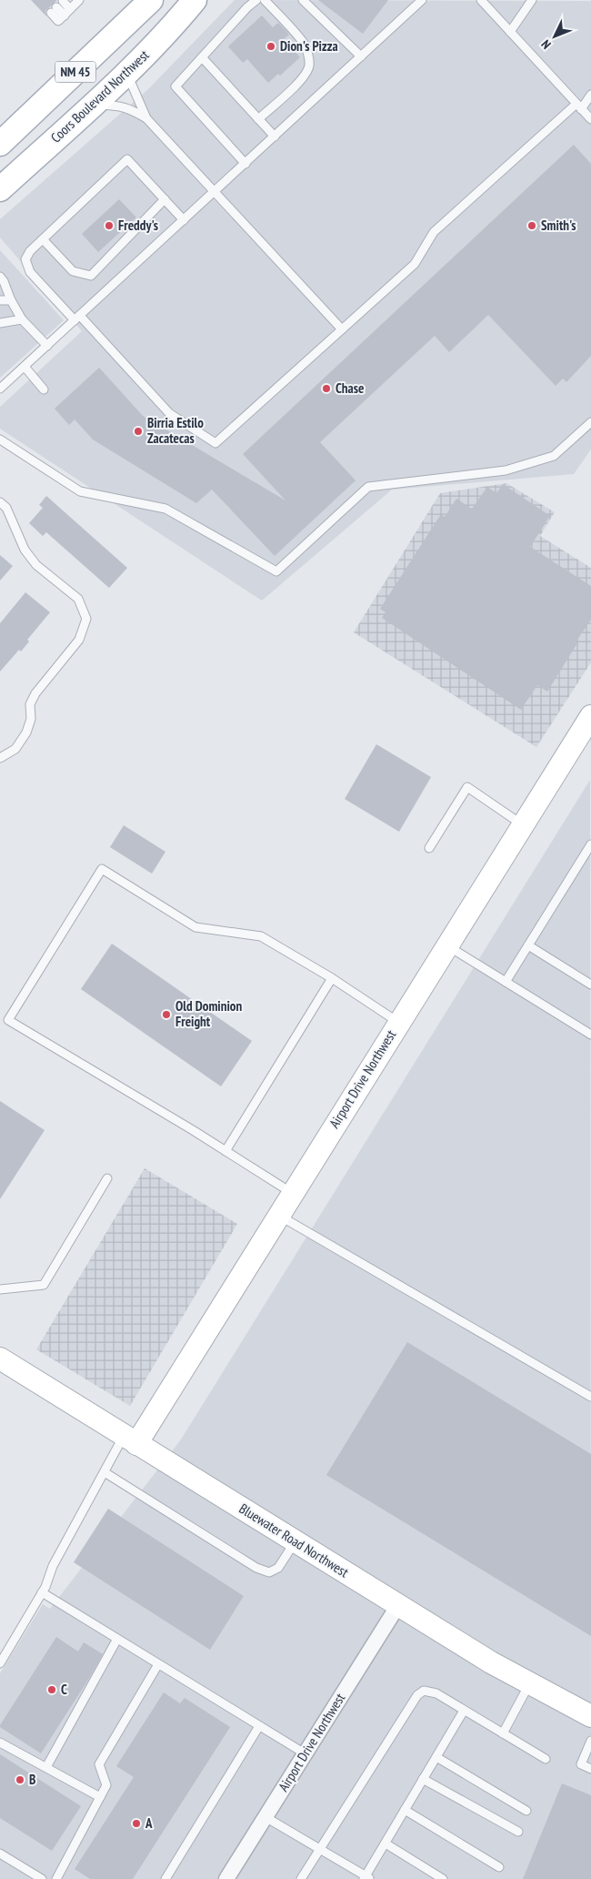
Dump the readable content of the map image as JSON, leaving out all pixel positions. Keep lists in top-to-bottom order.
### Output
{
  "streets": {
    "main road": ["NM 45", "Coors Boulevard Northwest"],
    "street": ["Airport Drive Northwest", "Bluewater Road Northwest"]
  },
  "crossings": [
    ["Airport Drive Northwest", "Bluewater Road Northwest"]
  ],
  "places": [
    "Dion's Pizza",
    "Freddy's",
    "Smith's",
    "Chase",
    "Birria Estilo Zacatecas",
    "Old Dominion Freight",
    "C",
    "B",
    "A"
  ],
  "north": "bottom left"
}
